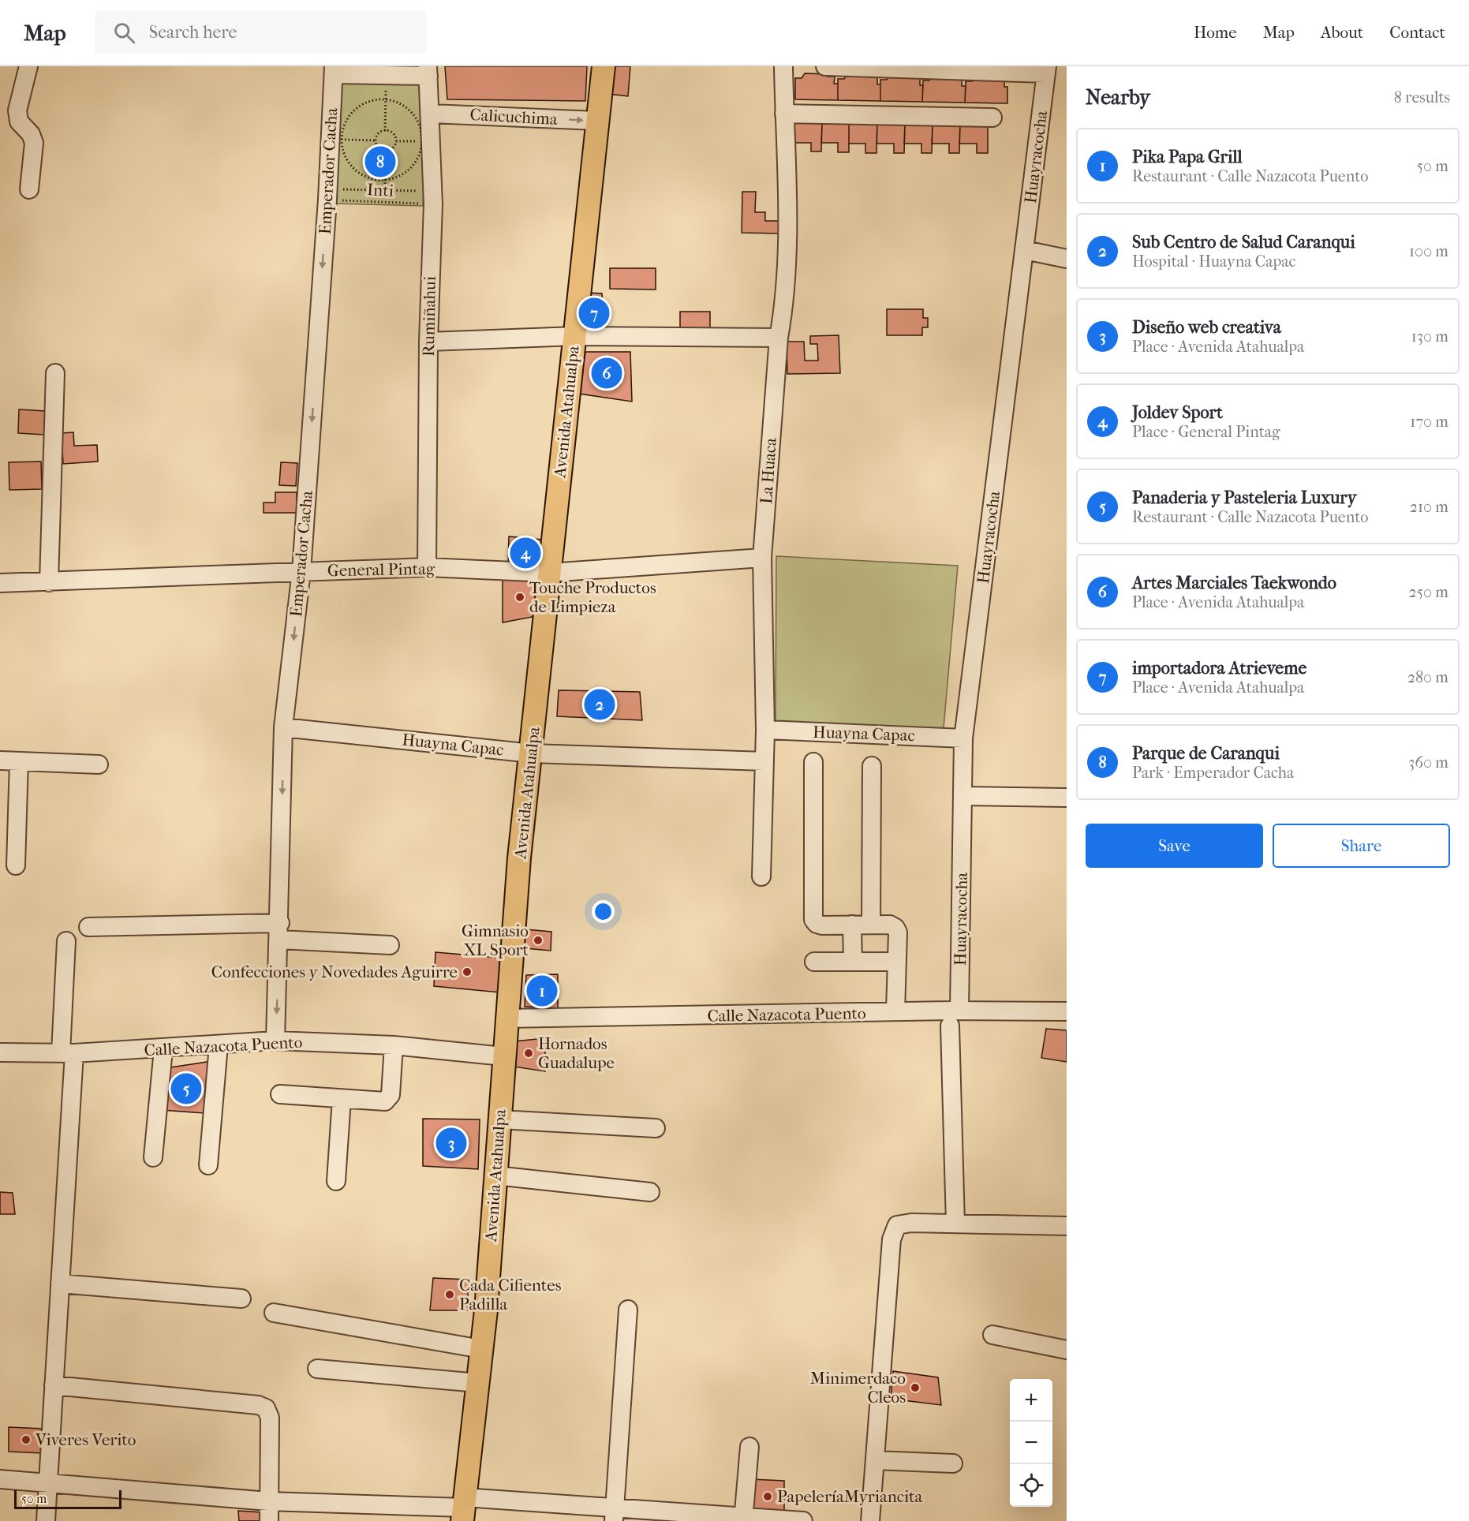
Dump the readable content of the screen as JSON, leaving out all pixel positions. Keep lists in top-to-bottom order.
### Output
{
  "streets": {
    "main road": ["Avenida Atahualpa"],
    "street": [
      "Calicuchima",
      "Huayracocha",
      "Emperador Cacha",
      "Rumiñahui",
      "La Huaca",
      "General Pintag",
      "Huayna Capac",
      "Calle Nazacota Puento"
    ],
    "path": ["Inti"]
  },
  "crossings": [
    ["Calicuchima", "Rumiñahui"],
    ["Calicuchima", "Avenida Atahualpa"],
    ["Huayracocha", "Huayna Capac"],
    ["Huayracocha", "Calle Nazacota Puento"],
    ["Emperador Cacha", "Inti"],
    ["Emperador Cacha", "General Pintag"],
    ["Emperador Cacha", "Huayna Capac"],
    ["Emperador Cacha", "Calle Nazacota Puento"],
    ["Inti", "Rumiñahui"],
    ["Rumiñahui", "General Pintag"],
    ["Avenida Atahualpa", "General Pintag"],
    ["Avenida Atahualpa", "Huayna Capac"],
    ["Avenida Atahualpa", "Calle Nazacota Puento"],
    ["La Huaca", "General Pintag"],
    ["La Huaca", "Huayna Capac"]
  ],
  "one_way": ["Calicuchima", "Emperador Cacha"],
  "places": [
    "Touche Productos de Limpieza",
    "Gimnasio XL Sport",
    "Confecciones y Novedades Aguirre",
    "Hornados Guadalupe",
    "Cada Cifientes Padilla",
    "Minimerdaco Cleos",
    "Viveres Verito",
    "PapeleríaMyriancita"
  ],
  "scale_bar": "50 m",
  "page": {
    "header": "Map",
    "search": "Search here",
    "nav": [
      "Home",
      "Map",
      "About",
      "Contact"
    ],
    "heading": ["Nearby", "8 results"],
    "list": [
      {
        "mark": "1",
        "name": "Pika Papa Grill",
        "note": "Restaurant · Calle Nazacota Puento",
        "value": "50 m"
      },
      {
        "mark": "2",
        "name": "Sub Centro de Salud Caranqui",
        "note": "Hospital · Huayna Capac",
        "value": "100 m"
      },
      {
        "mark": "3",
        "name": "Diseño web creativa",
        "note": "Place · Avenida Atahualpa",
        "value": "130 m"
      },
      {
        "mark": "4",
        "name": "Joldev Sport",
        "note": "Place · General Pintag",
        "value": "170 m"
      },
      {
        "mark": "5",
        "name": "Panaderia y Pasteleria Luxury",
        "note": "Restaurant · Calle Nazacota Puento",
        "value": "210 m"
      },
      {
        "mark": "6",
        "name": "Artes Marciales Taekwondo",
        "note": "Place · Avenida Atahualpa",
        "value": "250 m"
      },
      {
        "mark": "7",
        "name": "importadora Atrieveme",
        "note": "Place · Avenida Atahualpa",
        "value": "280 m"
      },
      {
        "mark": "8",
        "name": "Parque de Caranqui",
        "note": "Park · Emperador Cacha",
        "value": "360 m"
      }
    ],
    "pins": [
      "8",
      "7",
      "6",
      "4",
      "2",
      "1",
      "5",
      "3"
    ],
    "buttons": ["Save", "Share"],
    "map_buttons": ["+", "−"],
    "scale": "50 m"
  }
}
